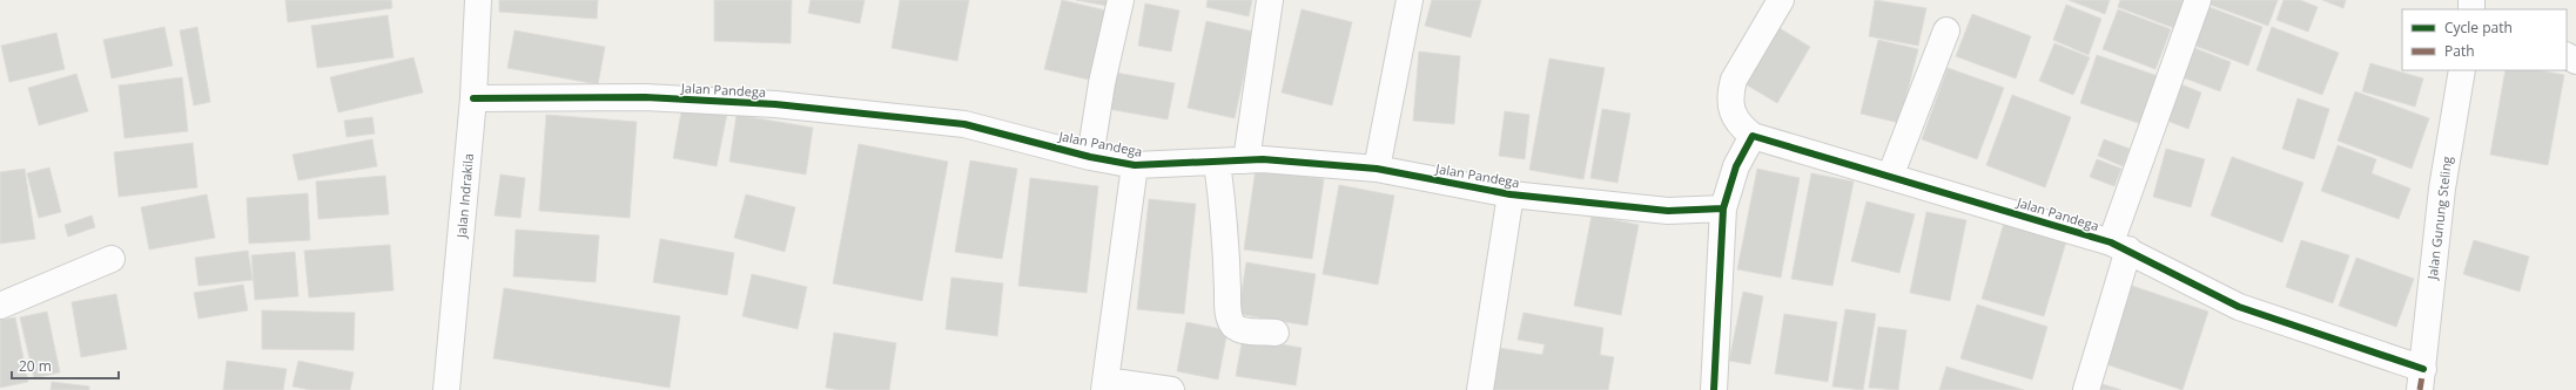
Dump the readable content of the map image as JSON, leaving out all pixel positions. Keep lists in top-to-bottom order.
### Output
{
  "streets": {
    "street": ["Jalan Pandega", "Jalan Indrakila", "Jalan Gunung Steling"]
  },
  "crossings": [
    ["Jalan Pandega", "Jalan Indrakila"],
    ["Jalan Pandega", "Jalan Gunung Steling"]
  ],
  "legend": ["Cycle path", "Path"],
  "scale_bar": "20 m"
}
